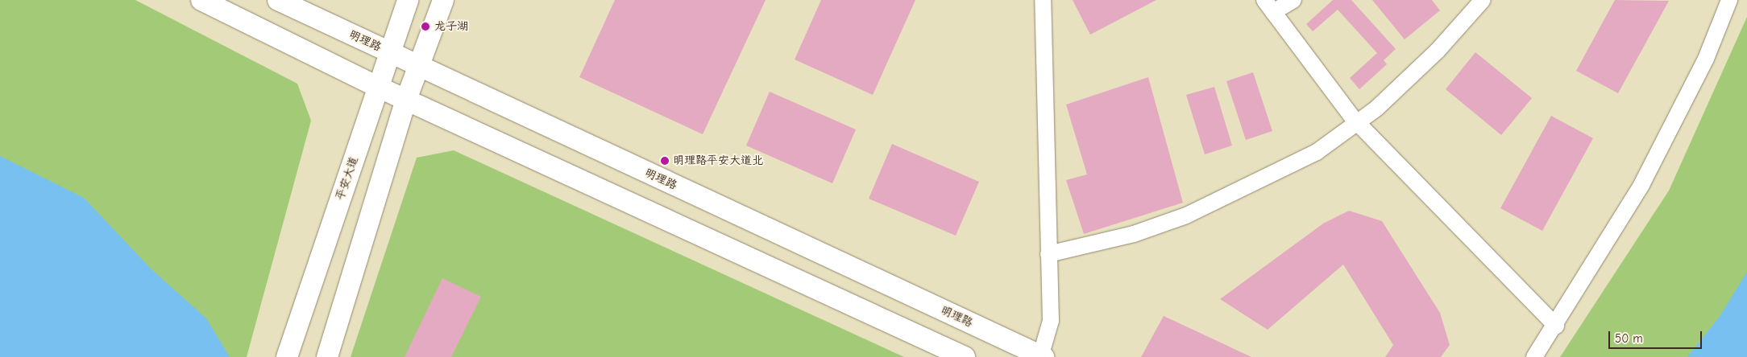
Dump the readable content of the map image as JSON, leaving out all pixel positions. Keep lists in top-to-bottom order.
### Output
{
  "streets": {
    "main road": ["明理路", "平安大道"]
  },
  "crossings": [
    ["明理路", "平安大道"]
  ],
  "places": ["龙子湖", "明理路平安大道北"],
  "scale_bar": "50 m"
}
